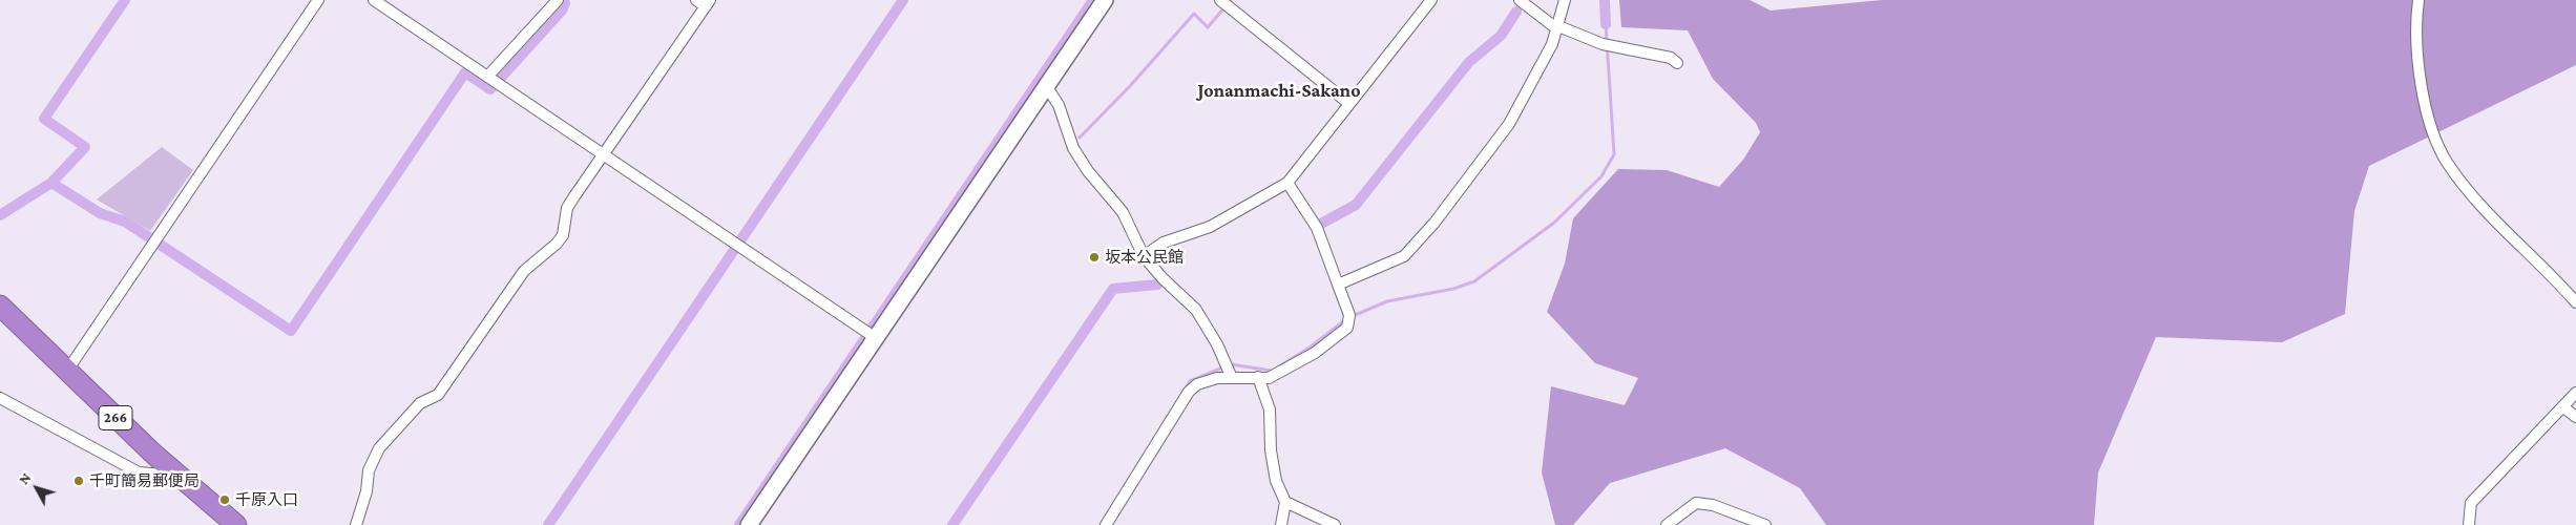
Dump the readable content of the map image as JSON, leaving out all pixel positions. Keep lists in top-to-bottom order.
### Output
{
  "streets": {
    "highway": ["266"]
  },
  "districts": ["Jonanmachi-Sakano"],
  "places": ["坂本公民館", "千町簡易郵便局", "千原入口"],
  "north": "top left"
}
